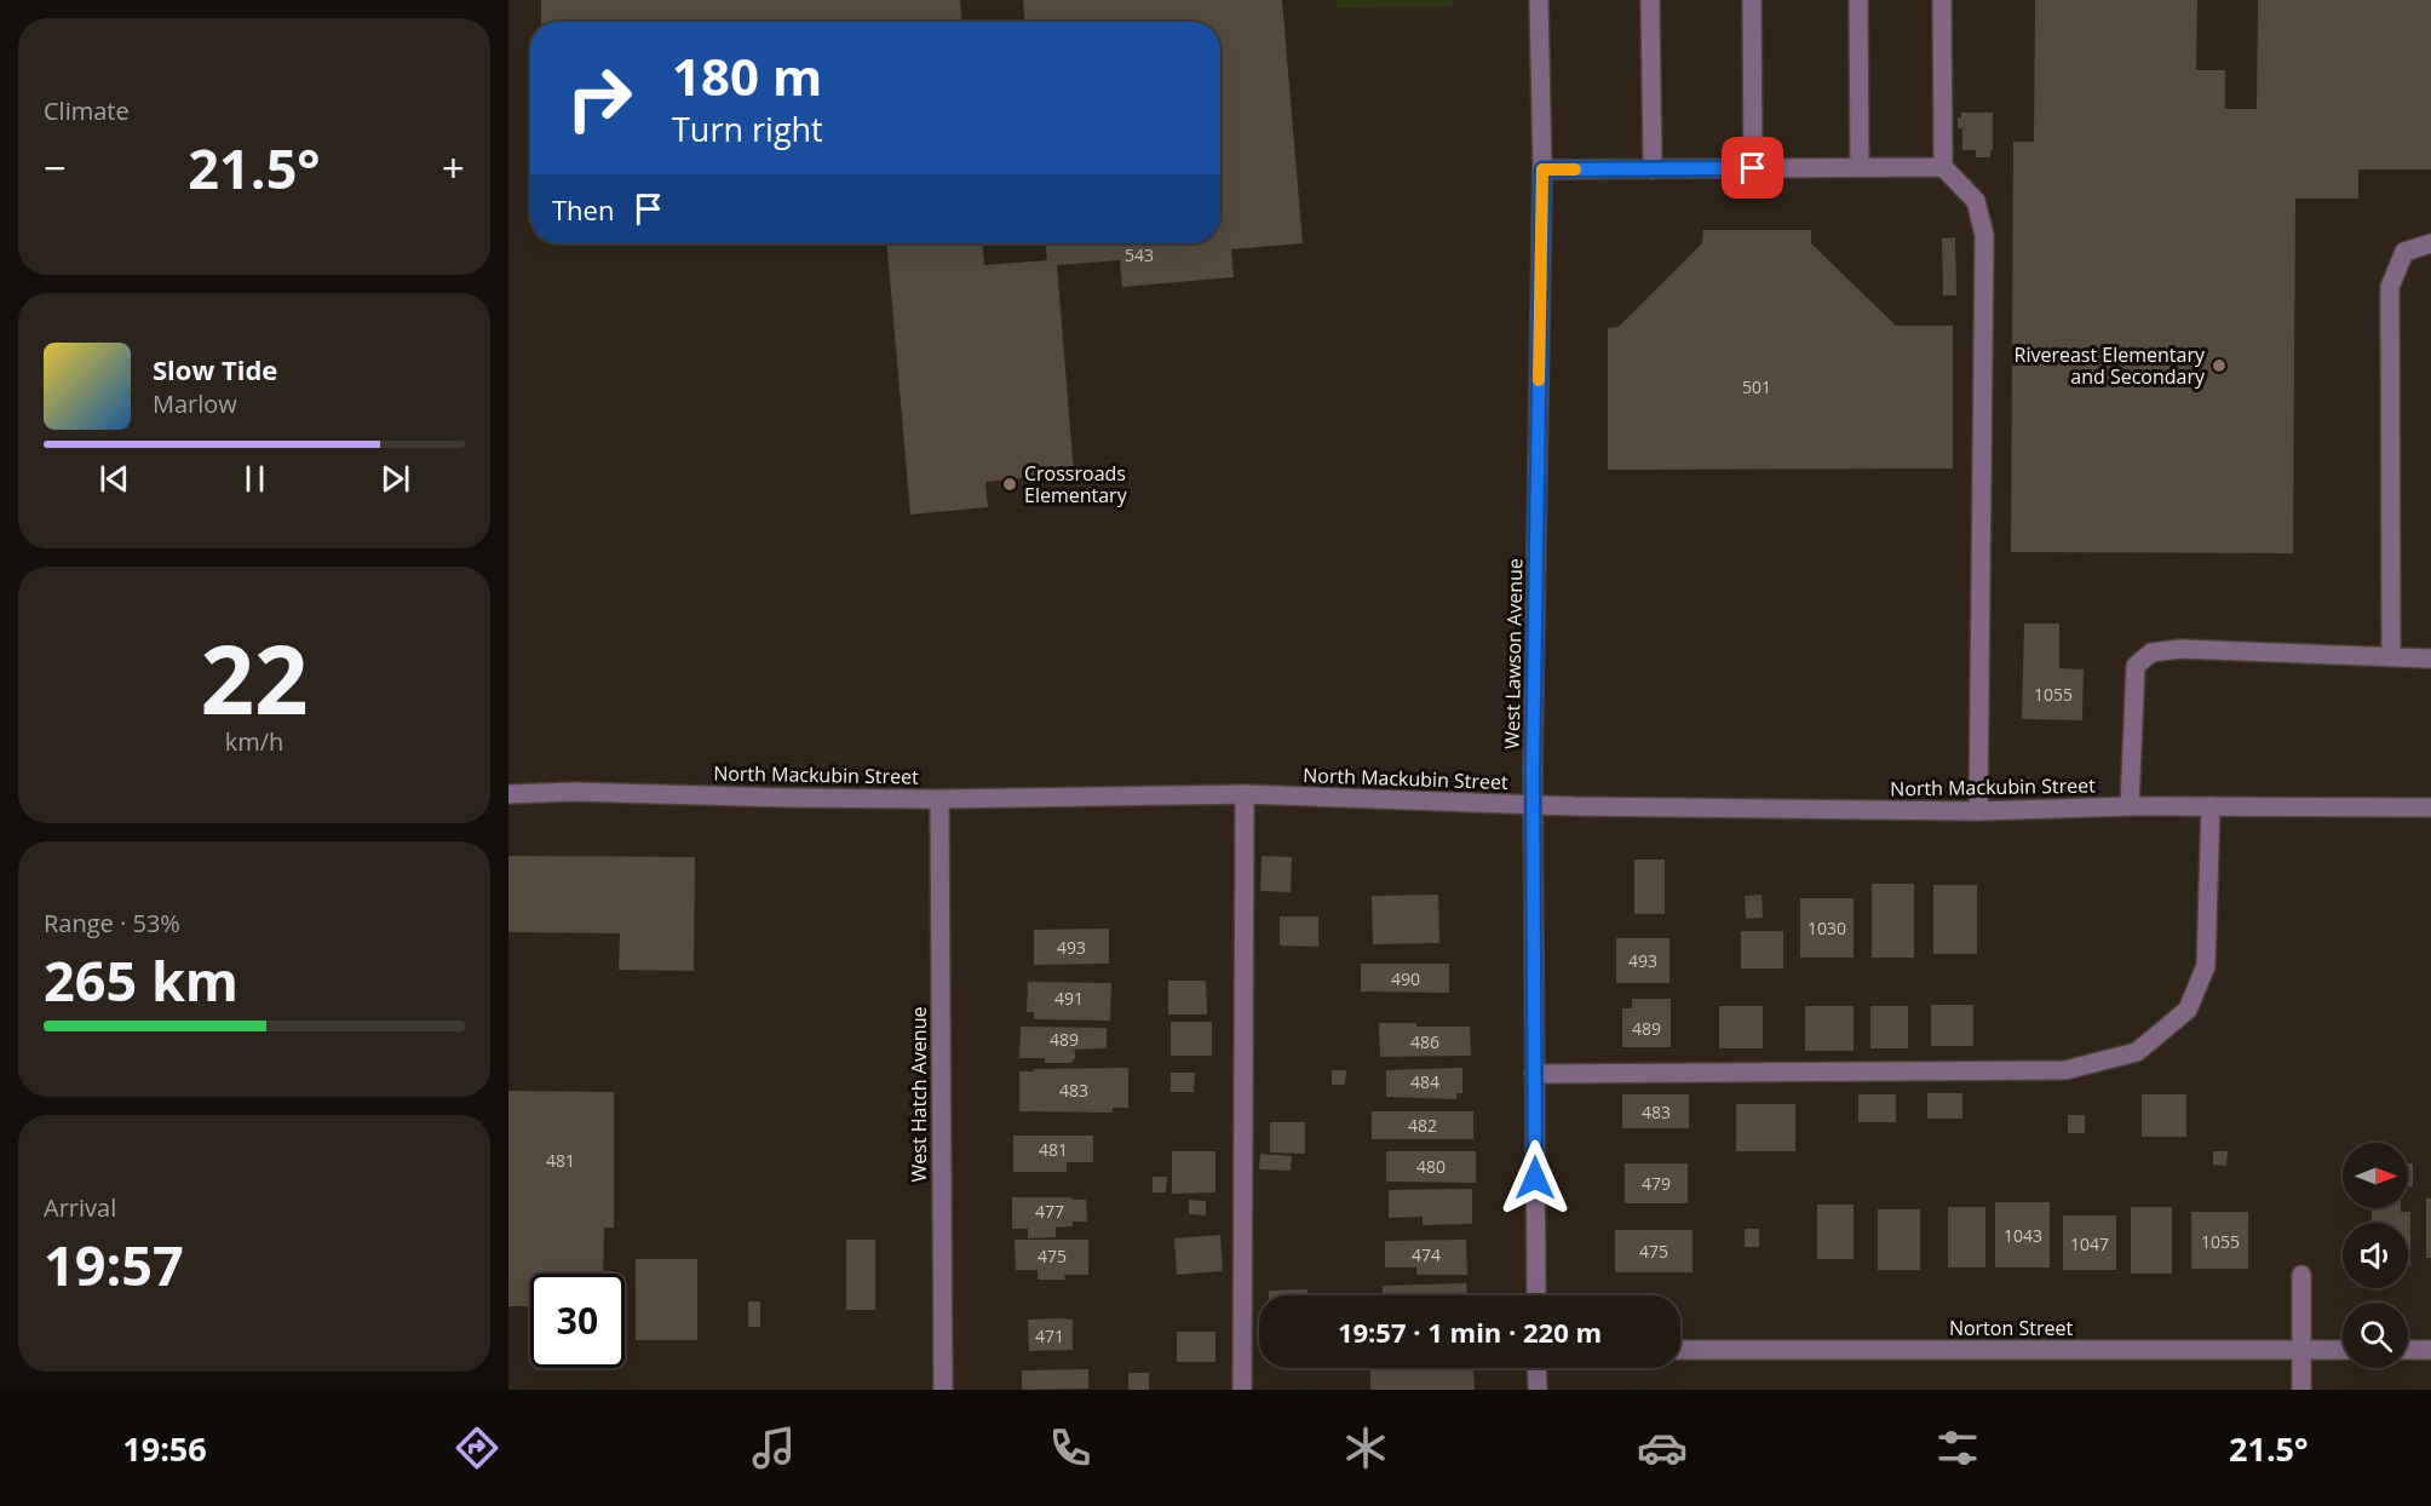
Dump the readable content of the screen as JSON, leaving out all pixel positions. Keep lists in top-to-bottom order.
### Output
{
  "streets": {
    "street": [
      "West Lawson Avenue",
      "North Mackubin Street",
      "West Hatch Avenue",
      "Norton Street"
    ]
  },
  "crossings": [
    ["West Lawson Avenue", "North Mackubin Street"],
    ["North Mackubin Street", "West Hatch Avenue"]
  ],
  "places": ["Rivereast Elementary and Secondary", "Crossroads Elementary"],
  "house_numbers": [
    "543",
    "501",
    "1055",
    "1030",
    "493",
    "493",
    "490",
    "491",
    "489",
    "489",
    "486",
    "484",
    "483",
    "483",
    "482",
    "481",
    "481",
    "480",
    "479",
    "477",
    "1043",
    "1055",
    "1047",
    "475",
    "474",
    "475",
    "471"
  ],
  "north": "right",
  "page": {
    "tile": [
      "Climate",
      ["22", "km/h"],
      ["Range · 53%", "265 km"],
      ["Arrival", "19:57"]
    ],
    "turn": ["180 m", "Turn right"],
    "heat": ["−", "21.5°", "+"],
    "then": "Then",
    "song": ["Slow Tide", "Marlow"],
    "limit": "30",
    "trip": "19:57 · 1 min · 220 m",
    "tabs": ["19:56", "21.5°"]
  }
}
